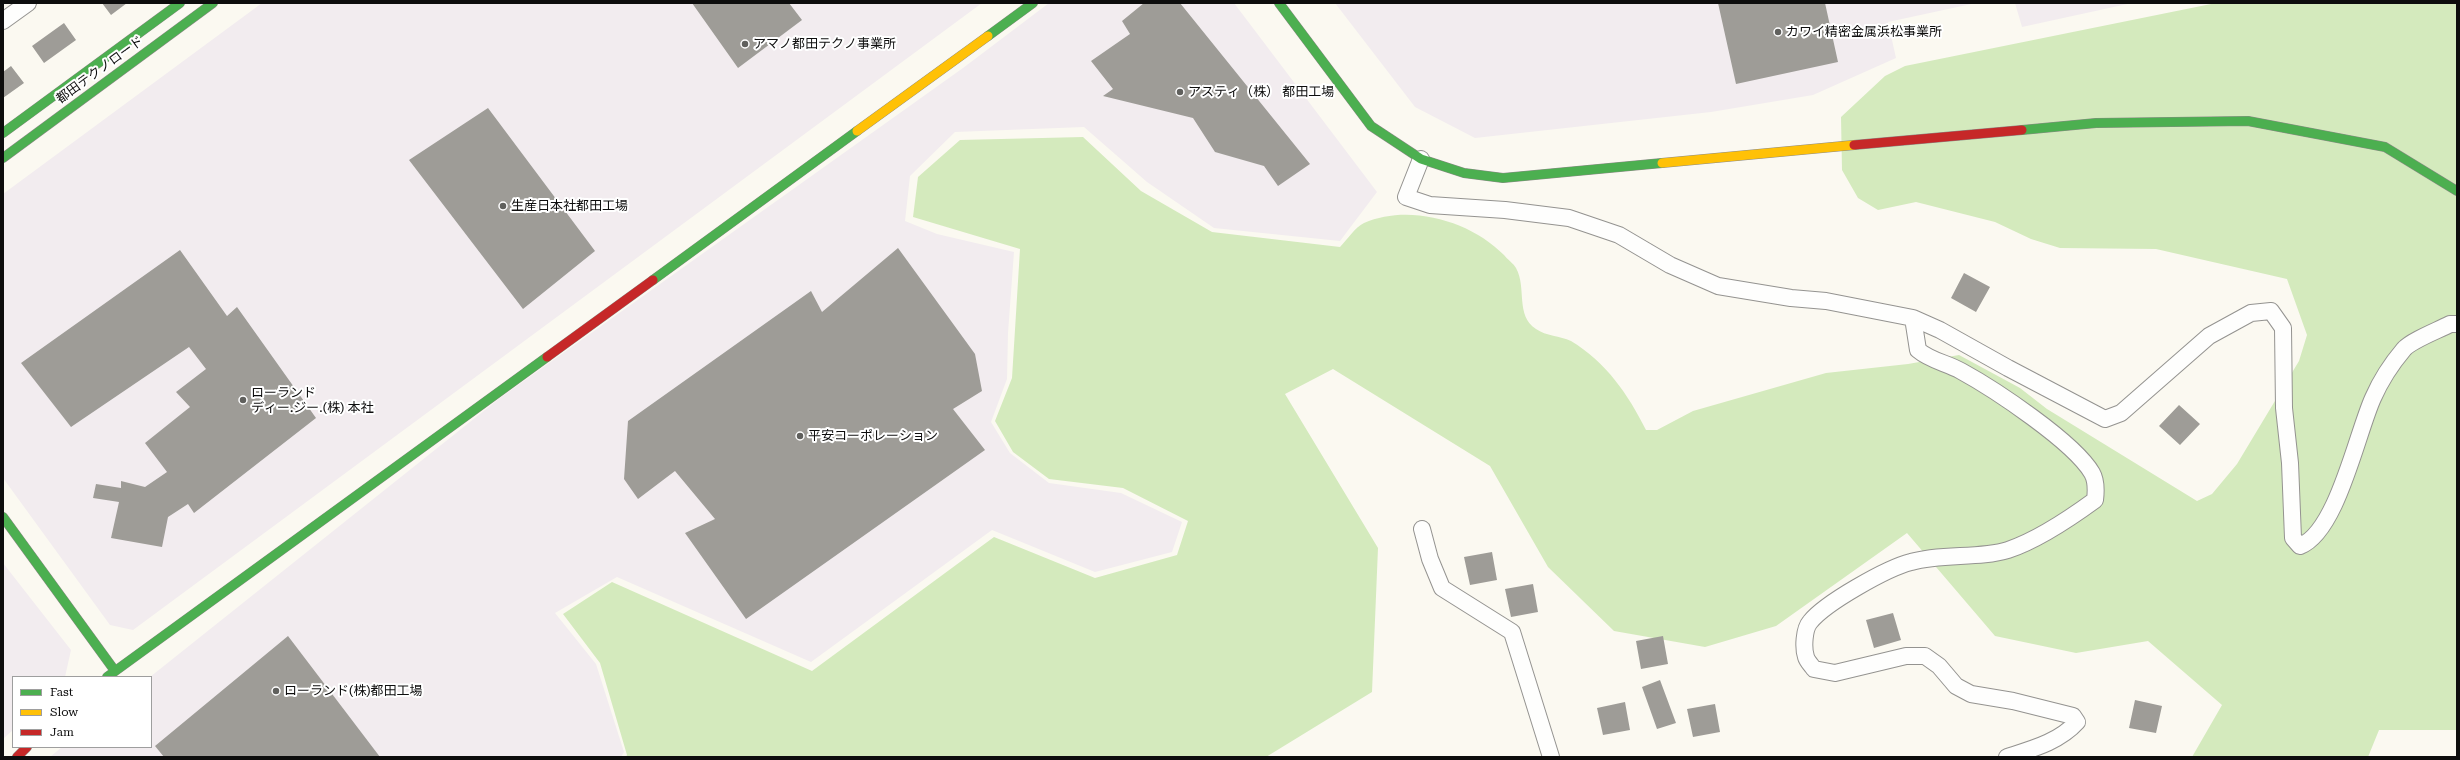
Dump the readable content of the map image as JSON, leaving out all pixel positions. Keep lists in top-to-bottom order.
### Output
{
  "streets": {
    "street": ["都田テクノロード"]
  },
  "places": [
    "カワイ精密金属浜松事業所",
    "アマノ都田テクノ事業所",
    "アスティ（株） 都田工場",
    "生産日本社都田工場",
    "ローランド ディー.ジー.(株) 本社",
    "平安コーポレーション",
    "ローランド(株)都田工場"
  ],
  "legend": ["Fast", "Slow", "Jam"]
}
